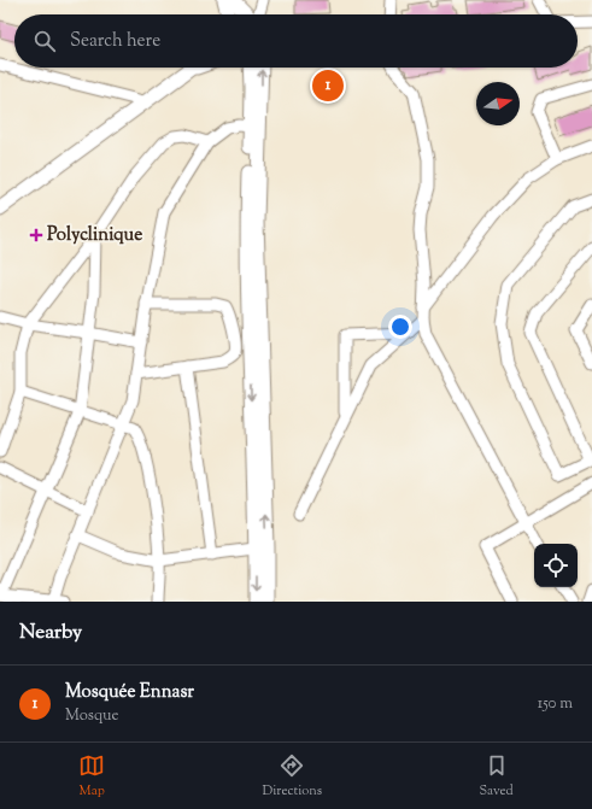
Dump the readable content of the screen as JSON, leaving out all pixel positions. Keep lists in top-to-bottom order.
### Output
{
  "places": {
    "health": ["Polyclinique"]
  },
  "north": "right",
  "page": {
    "search": "Search here",
    "pins": "1",
    "heading": "Nearby",
    "list": [
      {
        "mark": "1",
        "name": "Mosquée Ennasr",
        "note": "Mosque",
        "value": "150 m"
      }
    ],
    "nav": ["Map", "Directions", "Saved"]
  }
}
